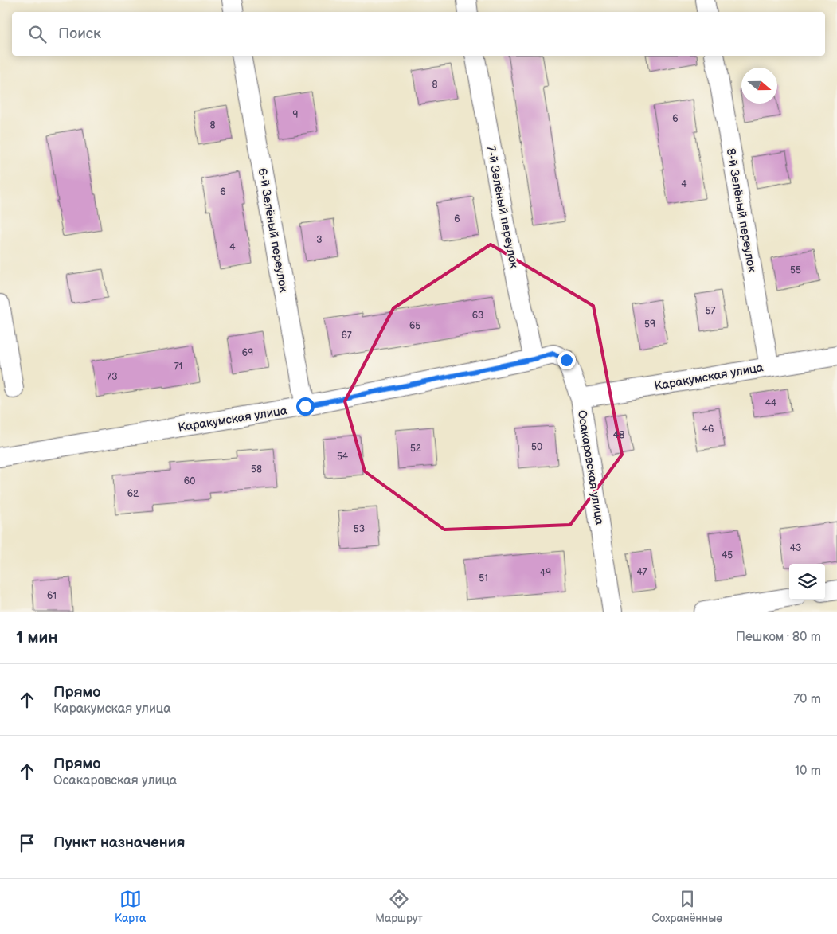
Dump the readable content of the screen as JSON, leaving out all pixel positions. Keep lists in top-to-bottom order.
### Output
{
  "streets": {
    "street": [
      "7-й Зелёный переулок",
      "8-й Зелёный переулок",
      "6-й Зелёный переулок",
      "Каракумская улица",
      "Осакаровская улица"
    ]
  },
  "crossings": [
    ["7-й Зелёный переулок", "Каракумская улица"],
    ["7-й Зелёный переулок", "Осакаровская улица"],
    ["8-й Зелёный переулок", "Каракумская улица"],
    ["6-й Зелёный переулок", "Каракумская улица"],
    ["Каракумская улица", "Осакаровская улица"]
  ],
  "house_numbers": [
    "8",
    "9",
    "6",
    "8",
    "4",
    "6",
    "6",
    "3",
    "4",
    "55",
    "57",
    "63",
    "59",
    "65",
    "67",
    "69",
    "71",
    "73",
    "44",
    "46",
    "48",
    "50",
    "52",
    "54",
    "58",
    "60",
    "62",
    "53",
    "43",
    "45",
    "47",
    "49",
    "51",
    "61"
  ],
  "north": "right",
  "page": {
    "search": "Поиск",
    "heading": ["1 мин", "Пешком · 80 m"],
    "list": [
      ["Прямо", "Каракумская улица", "70 m"],
      ["Прямо", "Осакаровская улица", "10 m"],
      "Пункт назначения"
    ],
    "nav": ["Карта", "Маршрут", "Сохранённые"]
  }
}
